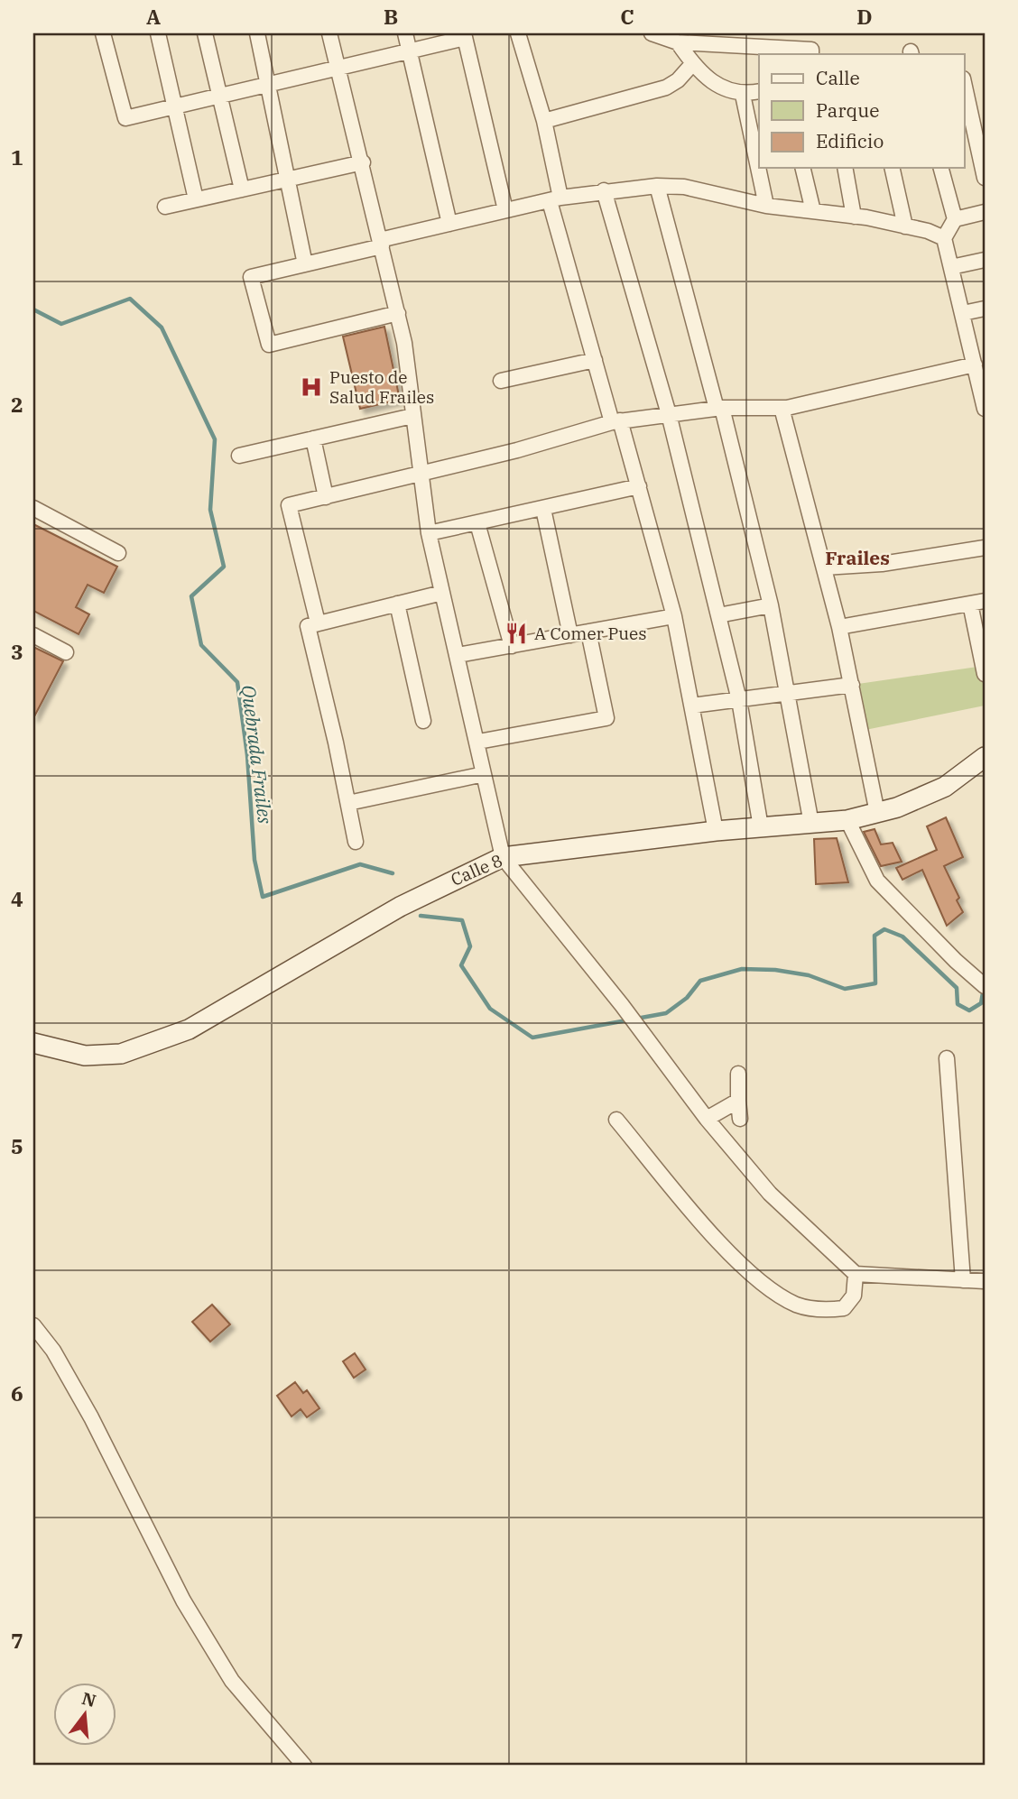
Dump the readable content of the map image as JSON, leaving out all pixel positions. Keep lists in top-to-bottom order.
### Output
{
  "streets": {
    "street": ["Calle 8"]
  },
  "districts": ["Frailes"],
  "water": ["Quebrada Frailes"],
  "places": {
    "hospital": ["Puesto de Salud Frailes"],
    "restaurant": ["A Comer Pues"]
  },
  "legend": ["Calle", "Parque", "Edificio"],
  "north": "top",
  "grid": {
    "columns": [
      "A",
      "B",
      "C",
      "D"
    ],
    "rows": [
      "1",
      "2",
      "3",
      "4",
      "5",
      "6",
      "7"
    ]
  }
}
